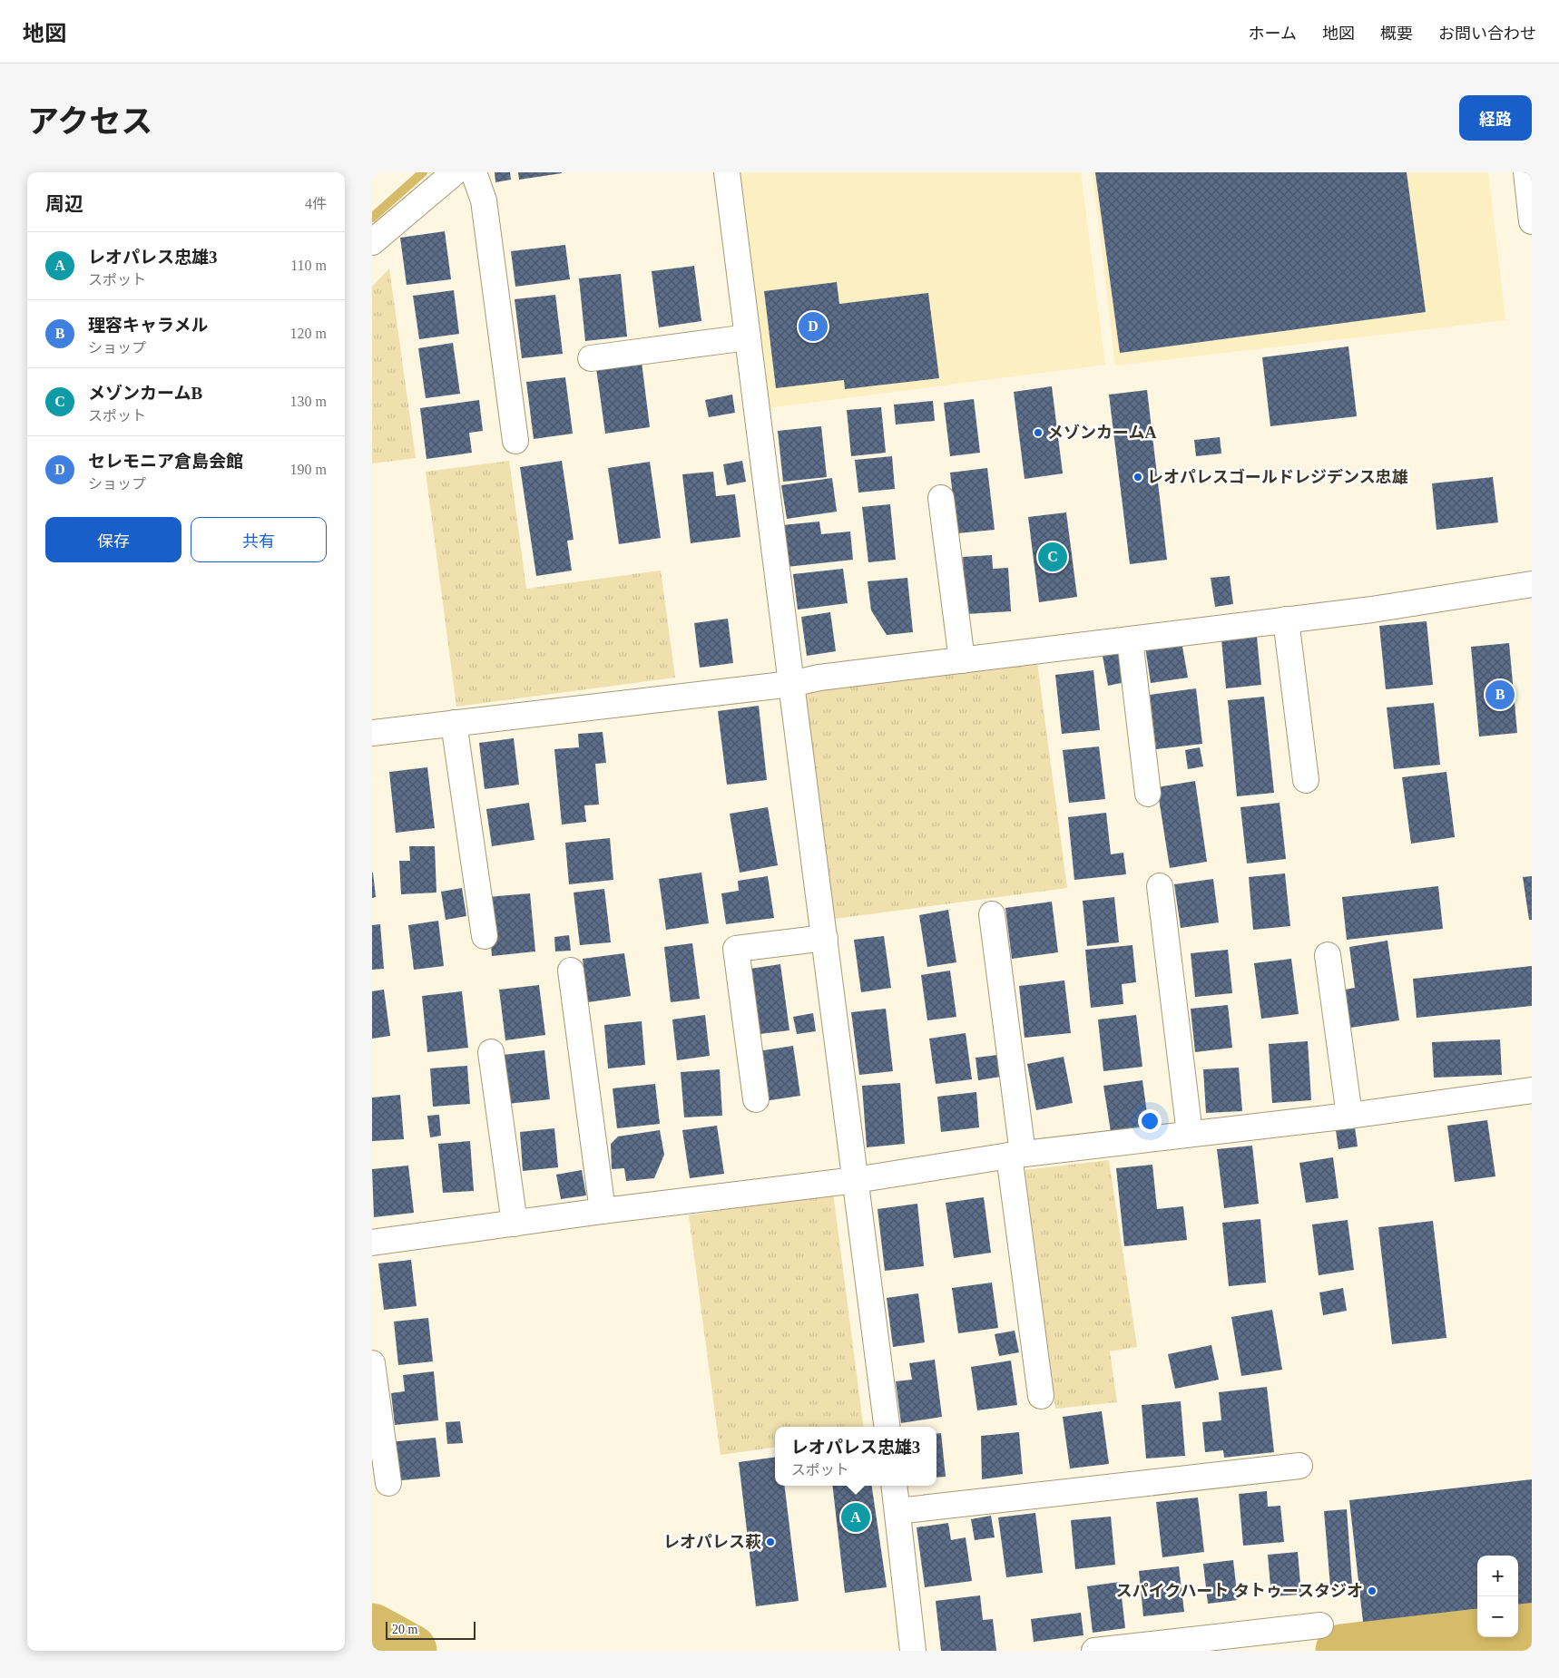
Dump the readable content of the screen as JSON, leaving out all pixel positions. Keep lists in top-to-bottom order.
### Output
{
  "places": [
    "メゾンカームA",
    "レオパレスゴールドレジデンス忠雄",
    "レオパレス萩",
    "スパイクハート タトゥースタジオ"
  ],
  "scale_bar": "20 m",
  "page": {
    "header": "地図",
    "nav": [
      "ホーム",
      "地図",
      "概要",
      "お問い合わせ"
    ],
    "title": "アクセス",
    "buttons": [
      "経路",
      ["保存", "共有"]
    ],
    "heading": ["周辺", "4件"],
    "list": [
      {
        "mark": "A",
        "name": "レオパレス忠雄3",
        "note": "スポット",
        "value": "110 m"
      },
      {
        "mark": "B",
        "name": "理容キャラメル",
        "note": "ショップ",
        "value": "120 m"
      },
      {
        "mark": "C",
        "name": "メゾンカームB",
        "note": "スポット",
        "value": "130 m"
      },
      {
        "mark": "D",
        "name": "セレモニア倉島会館",
        "note": "ショップ",
        "value": "190 m"
      }
    ],
    "pins": [
      "D",
      "C",
      "B",
      "A"
    ],
    "popup": ["レオパレス忠雄3", "スポット"],
    "map_buttons": ["+", "−"],
    "scale": "20 m"
  }
}
